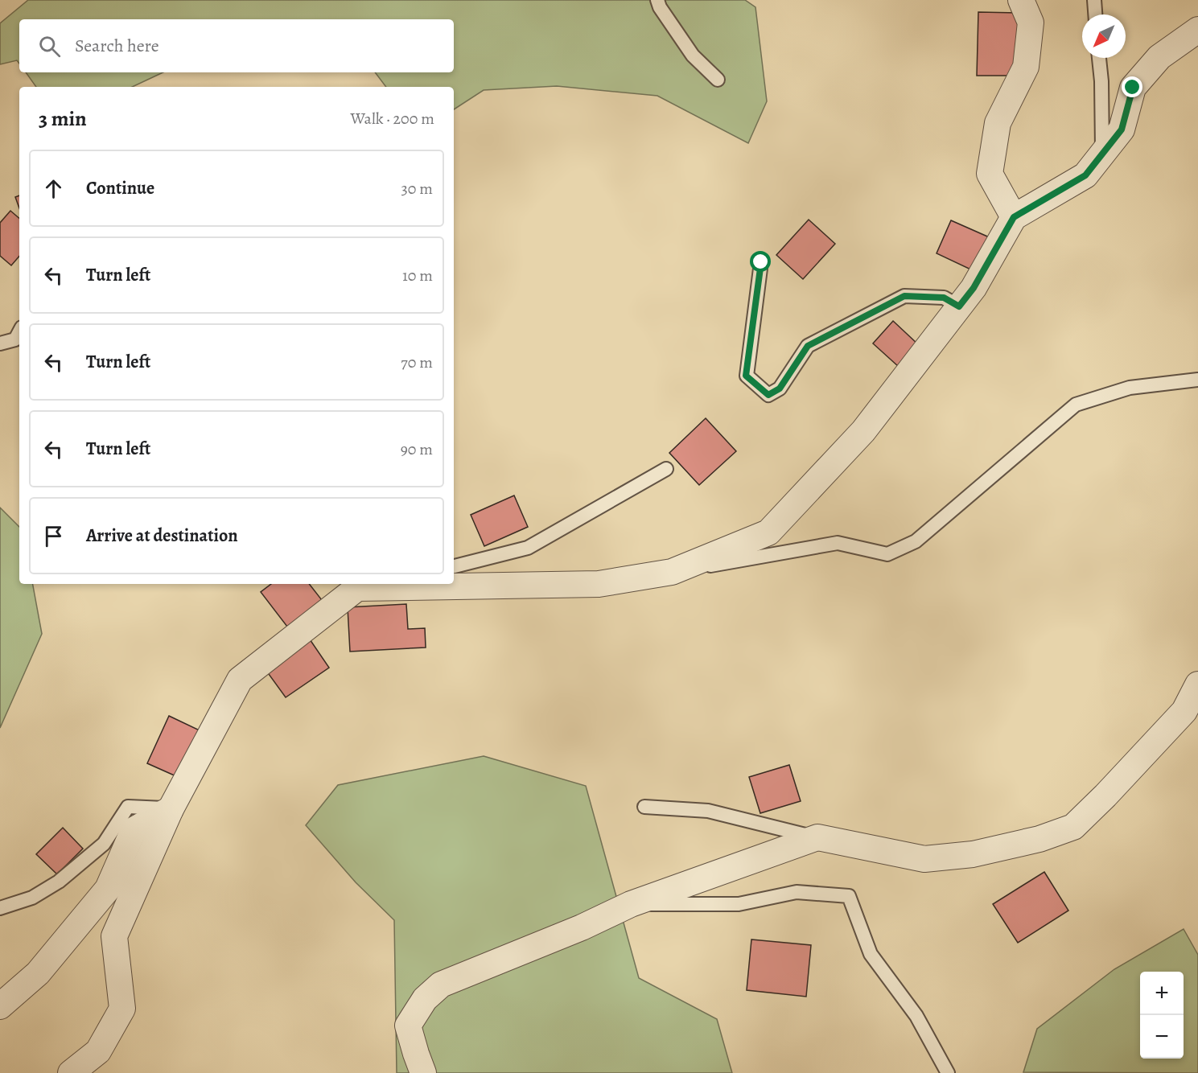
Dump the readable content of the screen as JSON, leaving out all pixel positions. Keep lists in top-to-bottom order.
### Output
{
  "north": "bottom left",
  "page": {
    "search": "Search here",
    "heading": ["3 min", "Walk · 200 m"],
    "list": [
      ["Continue", "30 m"],
      ["Turn left", "10 m"],
      ["Turn left", "70 m"],
      ["Turn left", "90 m"],
      "Arrive at destination"
    ],
    "map_buttons": ["+", "−"]
  }
}
